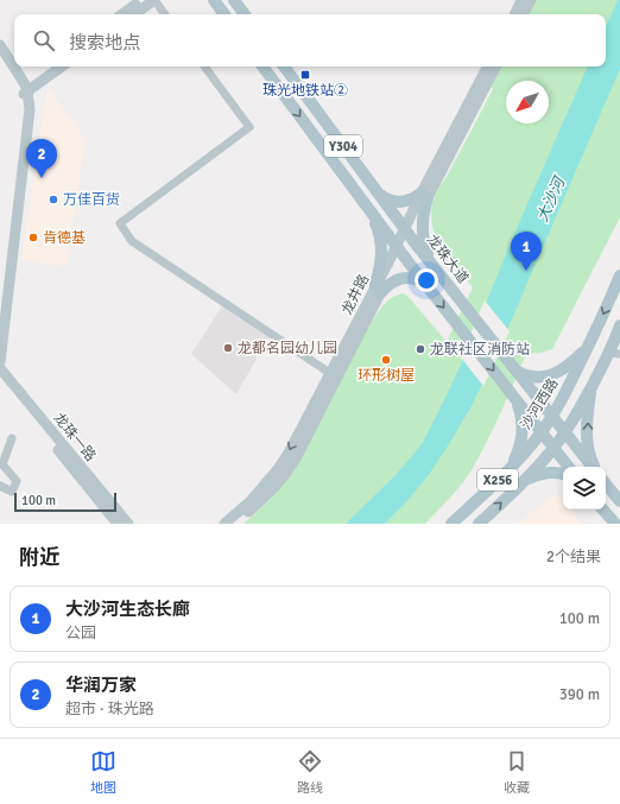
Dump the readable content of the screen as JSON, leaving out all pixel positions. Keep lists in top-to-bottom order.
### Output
{
  "streets": {
    "main road": [
      "Y304",
      "龙珠大道",
      "沙河西路",
      "X256"
    ],
    "street": ["龙井路", "龙珠一路"]
  },
  "crossings": [
    ["龙珠大道", "龙井路"],
    ["龙珠大道", "沙河西路"]
  ],
  "water": ["大沙河"],
  "places": {
    "transit": ["珠光地铁站②"],
    "other": [
      "万佳百货",
      "肯德基",
      "龙都名园幼儿园",
      "龙联社区消防站",
      "环形树屋"
    ]
  },
  "scale_bar": "100 m",
  "north": "bottom left",
  "page": {
    "search": "搜索地点",
    "pins": ["2", "1"],
    "scale": "100 m",
    "heading": ["附近", "2个结果"],
    "list": [
      {
        "mark": "1",
        "name": "大沙河生态长廊",
        "note": "公园",
        "value": "100 m"
      },
      {
        "mark": "2",
        "name": "华润万家",
        "note": "超市 · 珠光路",
        "value": "390 m"
      }
    ],
    "nav": ["地图", "路线", "收藏"]
  }
}
